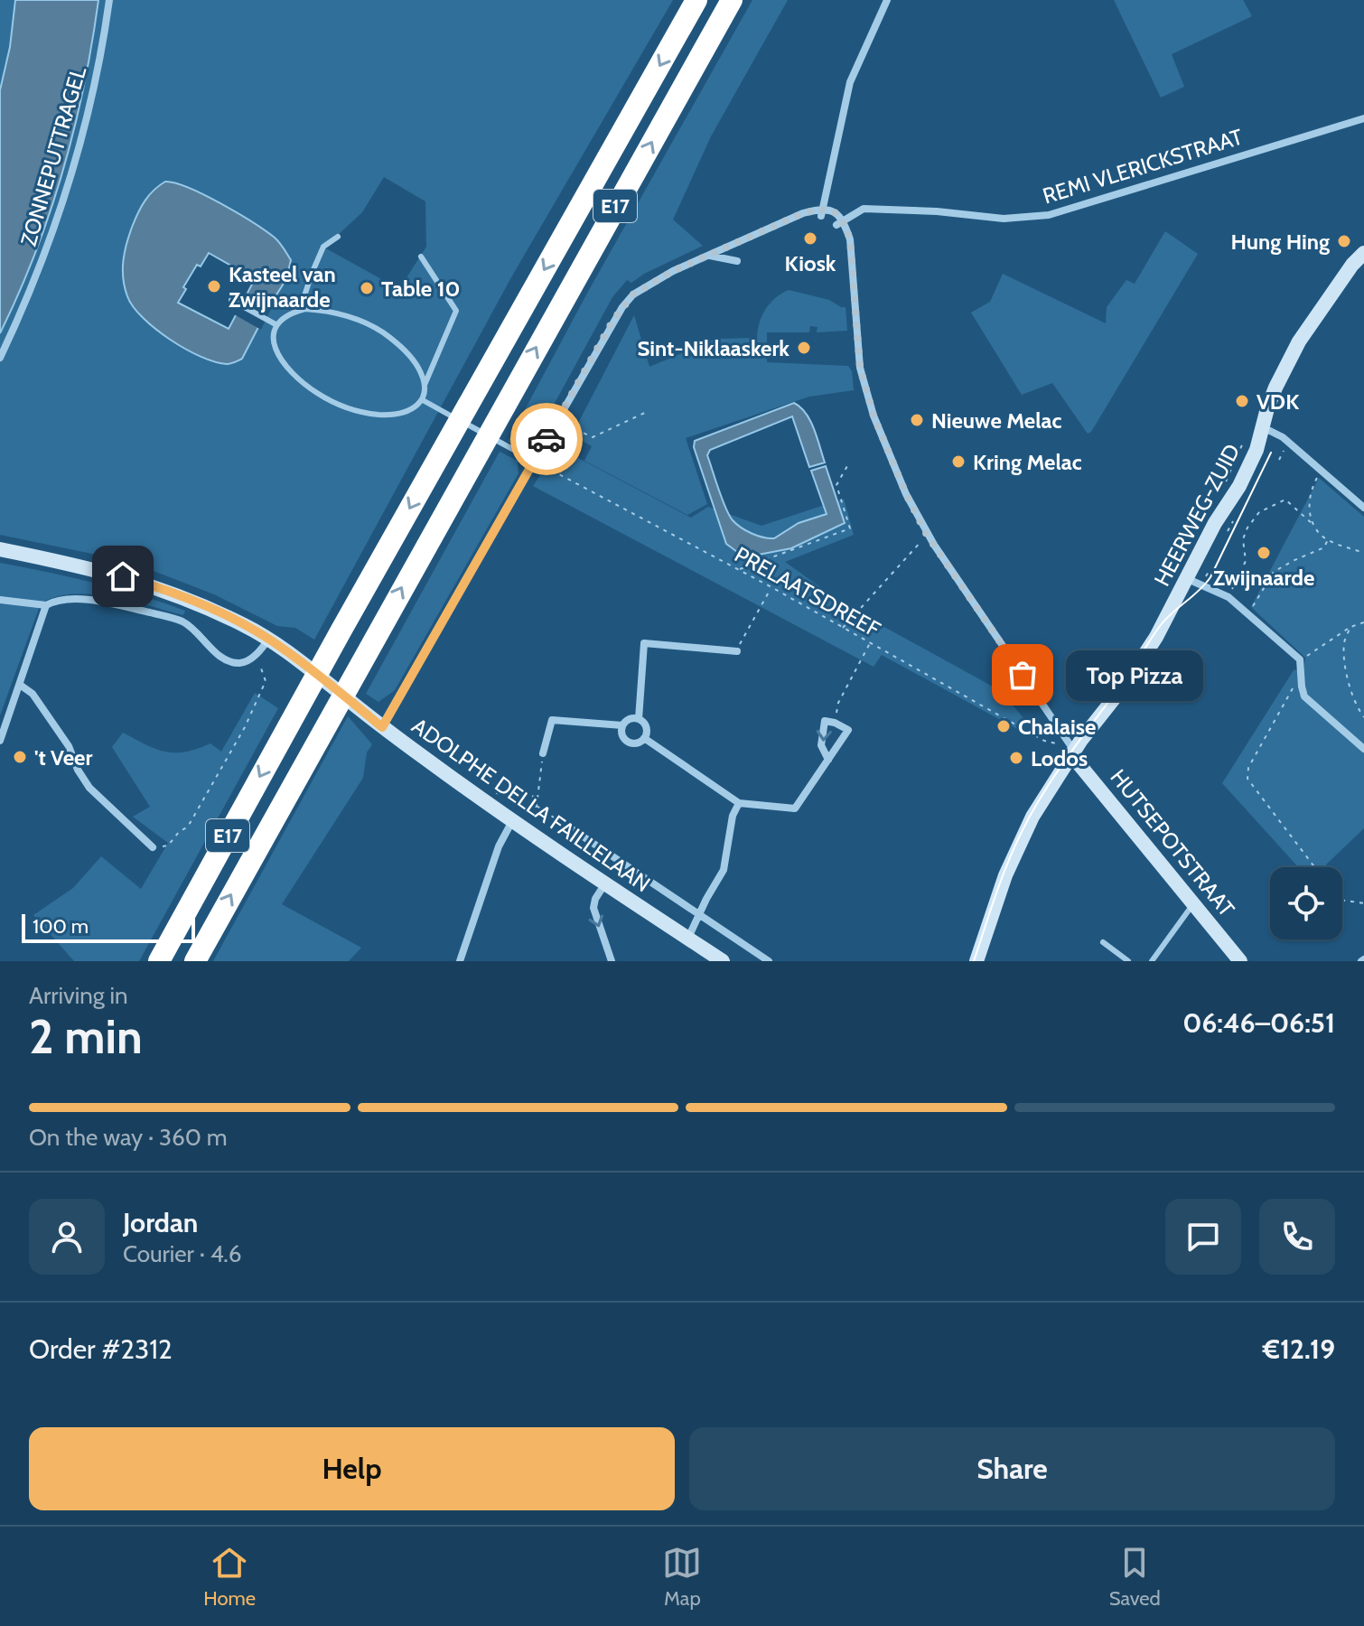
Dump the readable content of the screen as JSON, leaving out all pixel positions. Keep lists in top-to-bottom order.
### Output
{
  "streets": {
    "highway": ["E17"],
    "street": [
      "ZONNEPUTTRAGEL",
      "REMI VLERICKSTRAAT",
      "HEERWEG-ZUID",
      "ADOLPHE DELLA FAILLELAAN",
      "HUTSEPOTSTRAAT"
    ],
    "path": ["PRELAATSDREEF"]
  },
  "crossings": [
    ["HEERWEG-ZUID", "PRELAATSDREEF"],
    ["HEERWEG-ZUID", "HUTSEPOTSTRAAT"],
    ["PRELAATSDREEF", "HUTSEPOTSTRAAT"]
  ],
  "places": [
    "Kiosk",
    "Hung Hing",
    "Kasteel van Zwijnaarde",
    "Table 10",
    "Sint-Niklaaskerk",
    "VDK",
    "Nieuwe Melac",
    "Kring Melac",
    "Zwijnaarde",
    "Top Pizza",
    "Chalaise",
    "'t Veer",
    "Lodos"
  ],
  "scale_bar": "100 m",
  "page": {
    "bubble": "Top Pizza",
    "scale": "100 m",
    "heading": ["2 min", "Arriving in", "06:46–06:51"],
    "panel": [
      "Jordan",
      "Courier · 4.6",
      "Order #2312",
      "€12.19"
    ],
    "bar": "On the way · 360 m",
    "buttons": ["Help", "Share"],
    "tabs": ["Home", "Map", "Saved"]
  }
}
